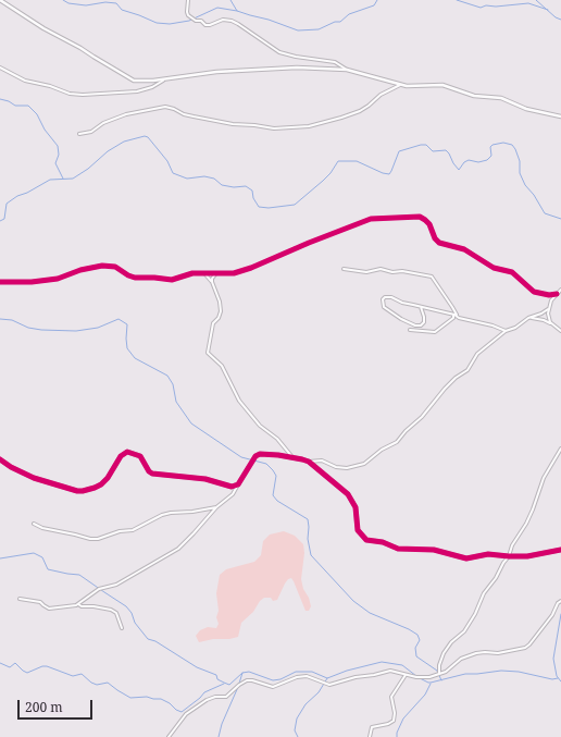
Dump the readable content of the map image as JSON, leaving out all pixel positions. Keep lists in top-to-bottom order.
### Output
{
  "scale_bar": "200 m"
}
